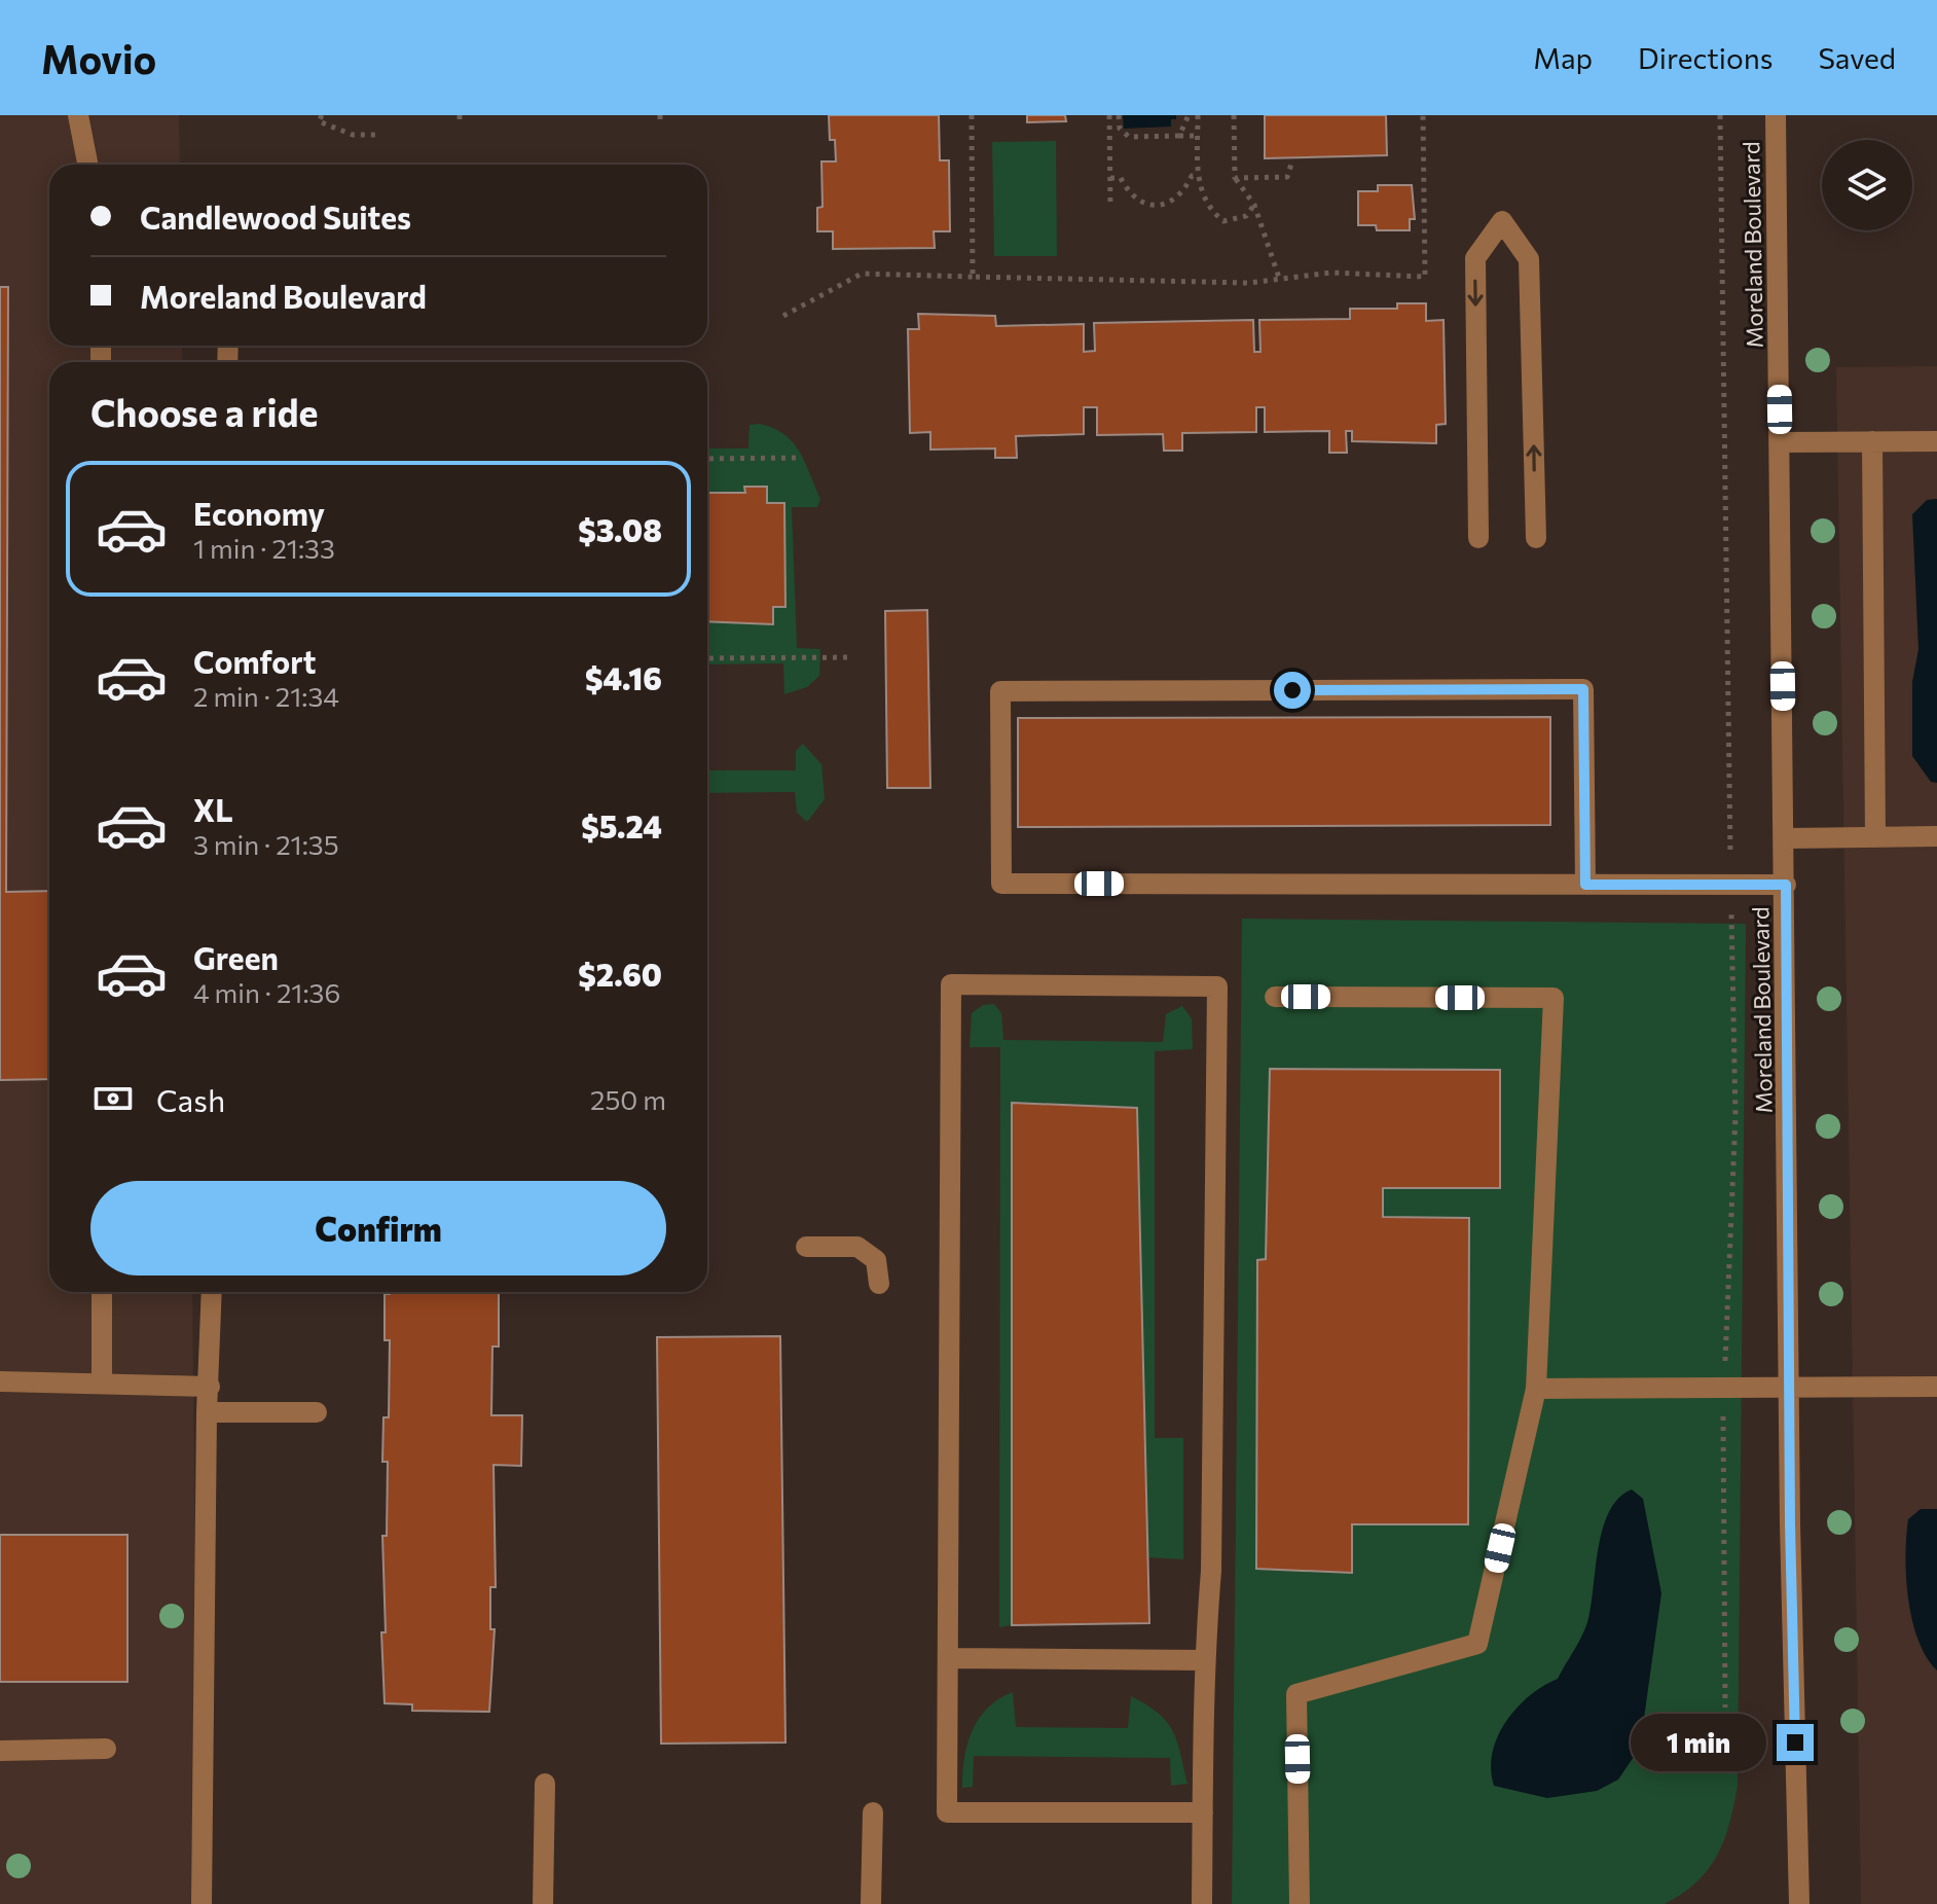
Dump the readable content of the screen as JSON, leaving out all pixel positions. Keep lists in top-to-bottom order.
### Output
{
  "streets": {
    "street": ["Moreland Boulevard"]
  },
  "page": {
    "header": "Movio",
    "nav": ["Map", "Directions", "Saved"],
    "banner": ["Candlewood Suites", "Moreland Boulevard"],
    "heading": "Choose a ride",
    "list": [
      {
        "name": "Economy",
        "note": "1 min · 21:33",
        "value": "$3.08"
      },
      {
        "name": "Comfort",
        "note": "2 min · 21:34",
        "value": "$4.16"
      },
      {
        "name": "XL",
        "note": "3 min · 21:35",
        "value": "$5.24"
      },
      {
        "name": "Green",
        "note": "4 min · 21:36",
        "value": "$2.60"
      }
    ],
    "pay": ["Cash", "250 m"],
    "buttons": "Confirm",
    "bubble": "1 min"
  }
}
